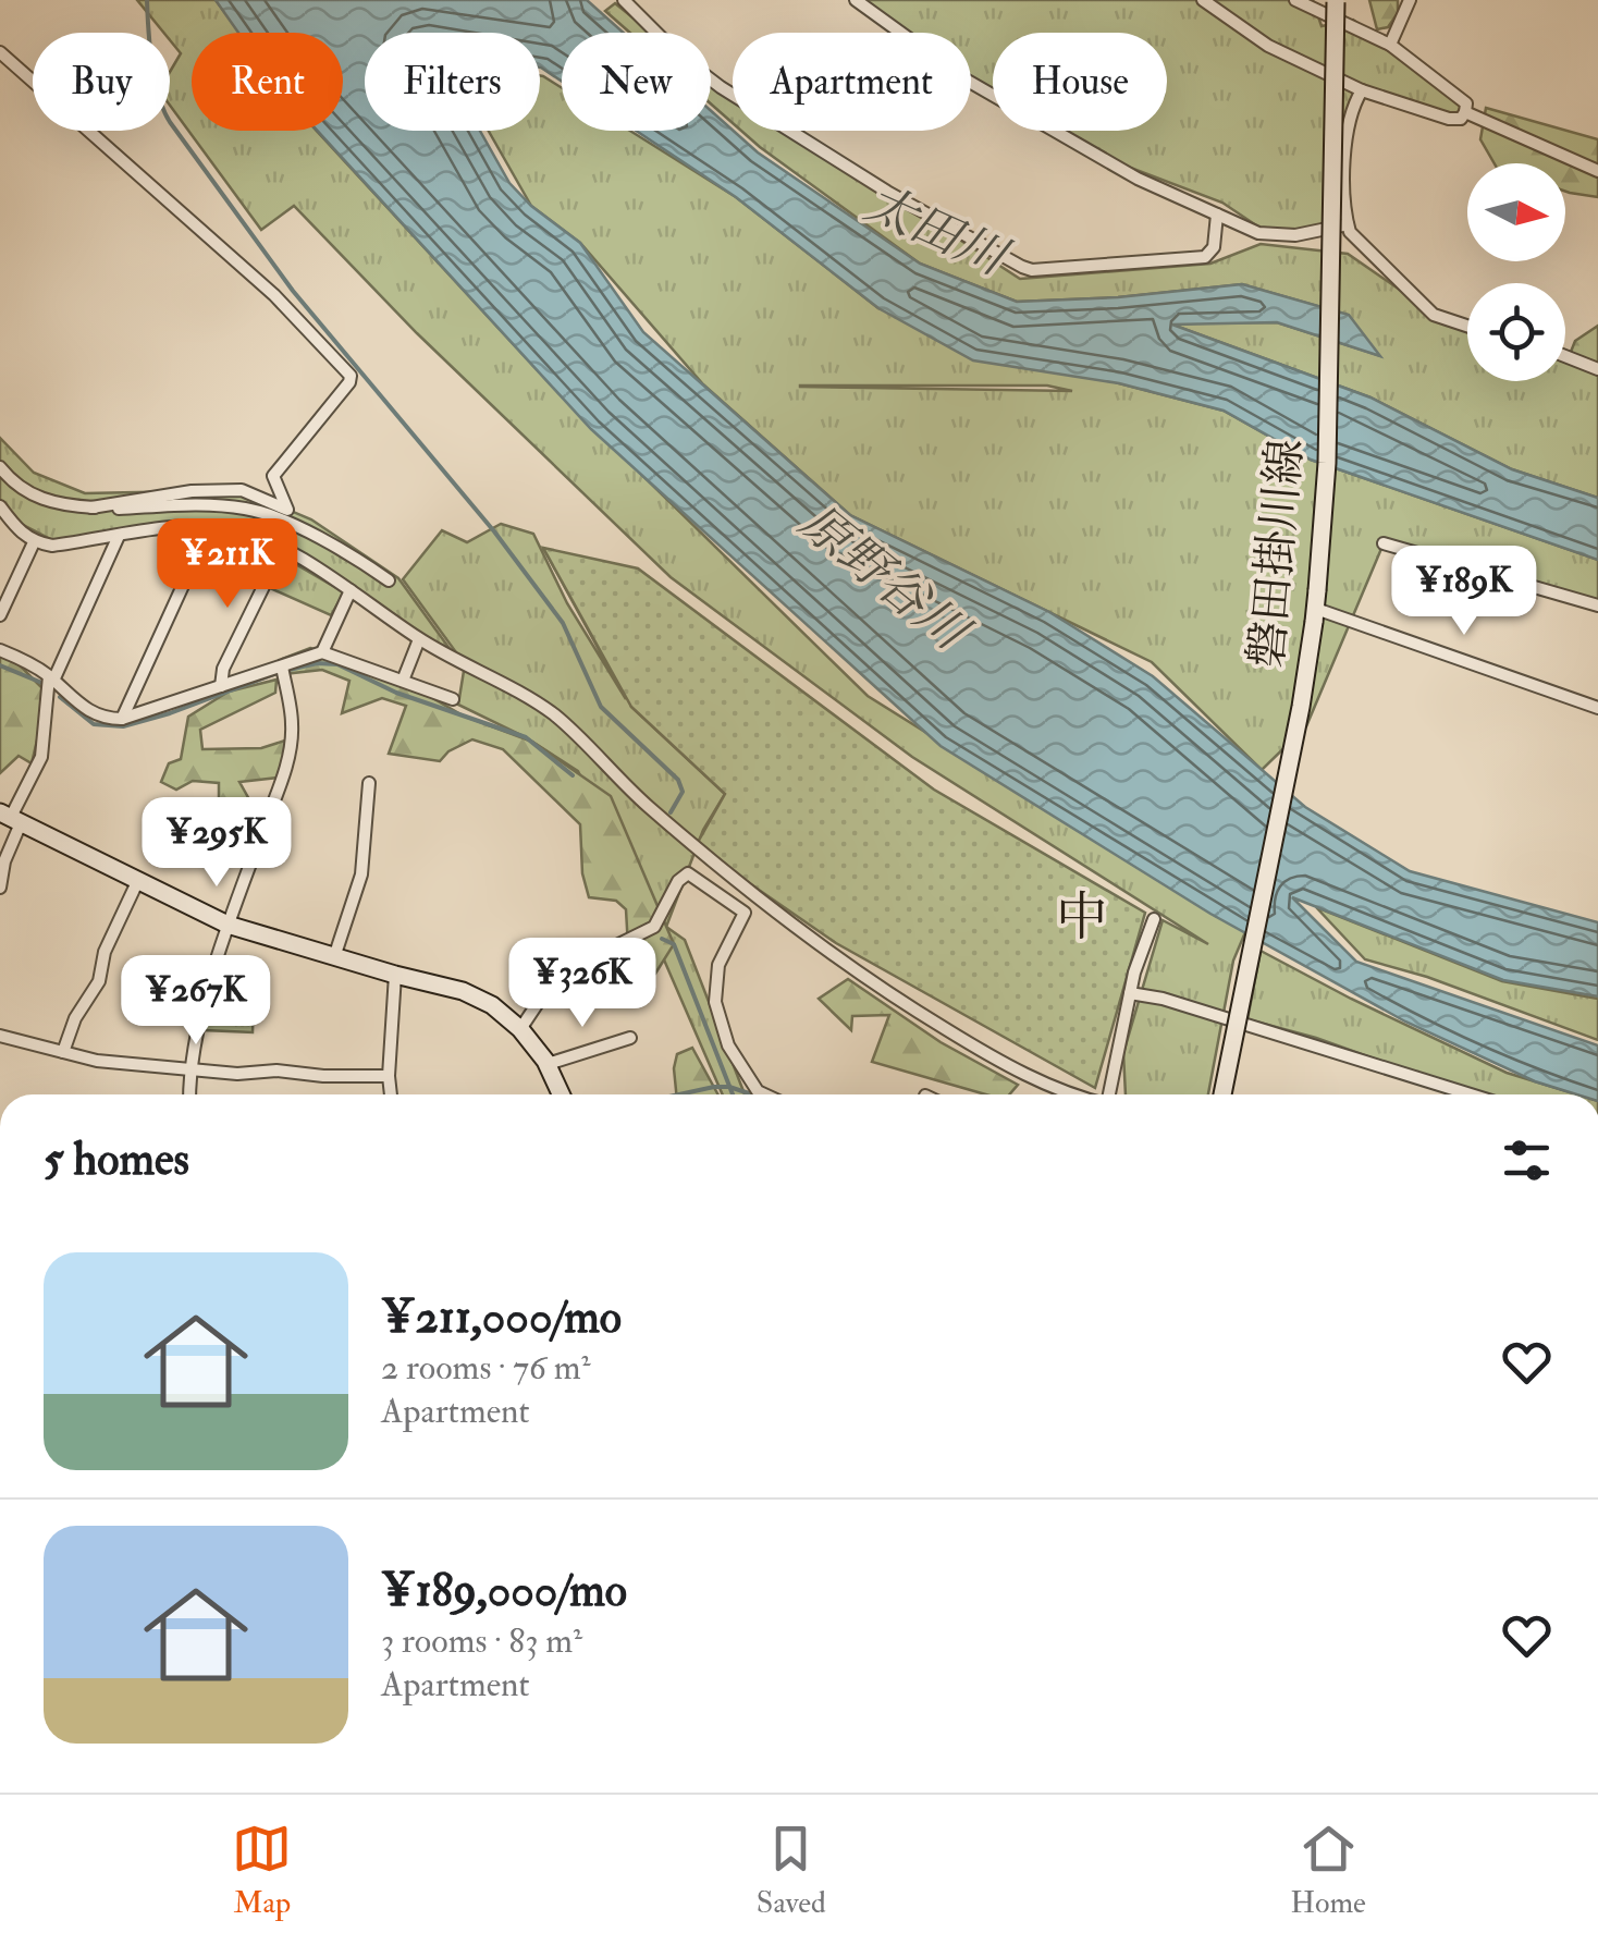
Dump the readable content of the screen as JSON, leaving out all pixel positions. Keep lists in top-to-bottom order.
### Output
{
  "streets": {
    "main road": ["磐田掛川線"]
  },
  "districts": ["中"],
  "water": ["太田川", "原野谷川"],
  "north": "right",
  "page": {
    "chip": [
      "Buy",
      "Rent",
      "Filters",
      "New",
      "Apartment",
      "House"
    ],
    "price": [
      "¥211K",
      "¥189K",
      "¥295K",
      "¥326K",
      "¥267K"
    ],
    "heading": "5 homes",
    "list": [
      {
        "name": "¥211,000/mo",
        "note": "2 rooms · 76 m² · Apartment"
      },
      {
        "name": "¥189,000/mo",
        "note": "3 rooms · 83 m² · Apartment"
      }
    ],
    "tabs": ["Map", "Saved", "Home"]
  }
}
